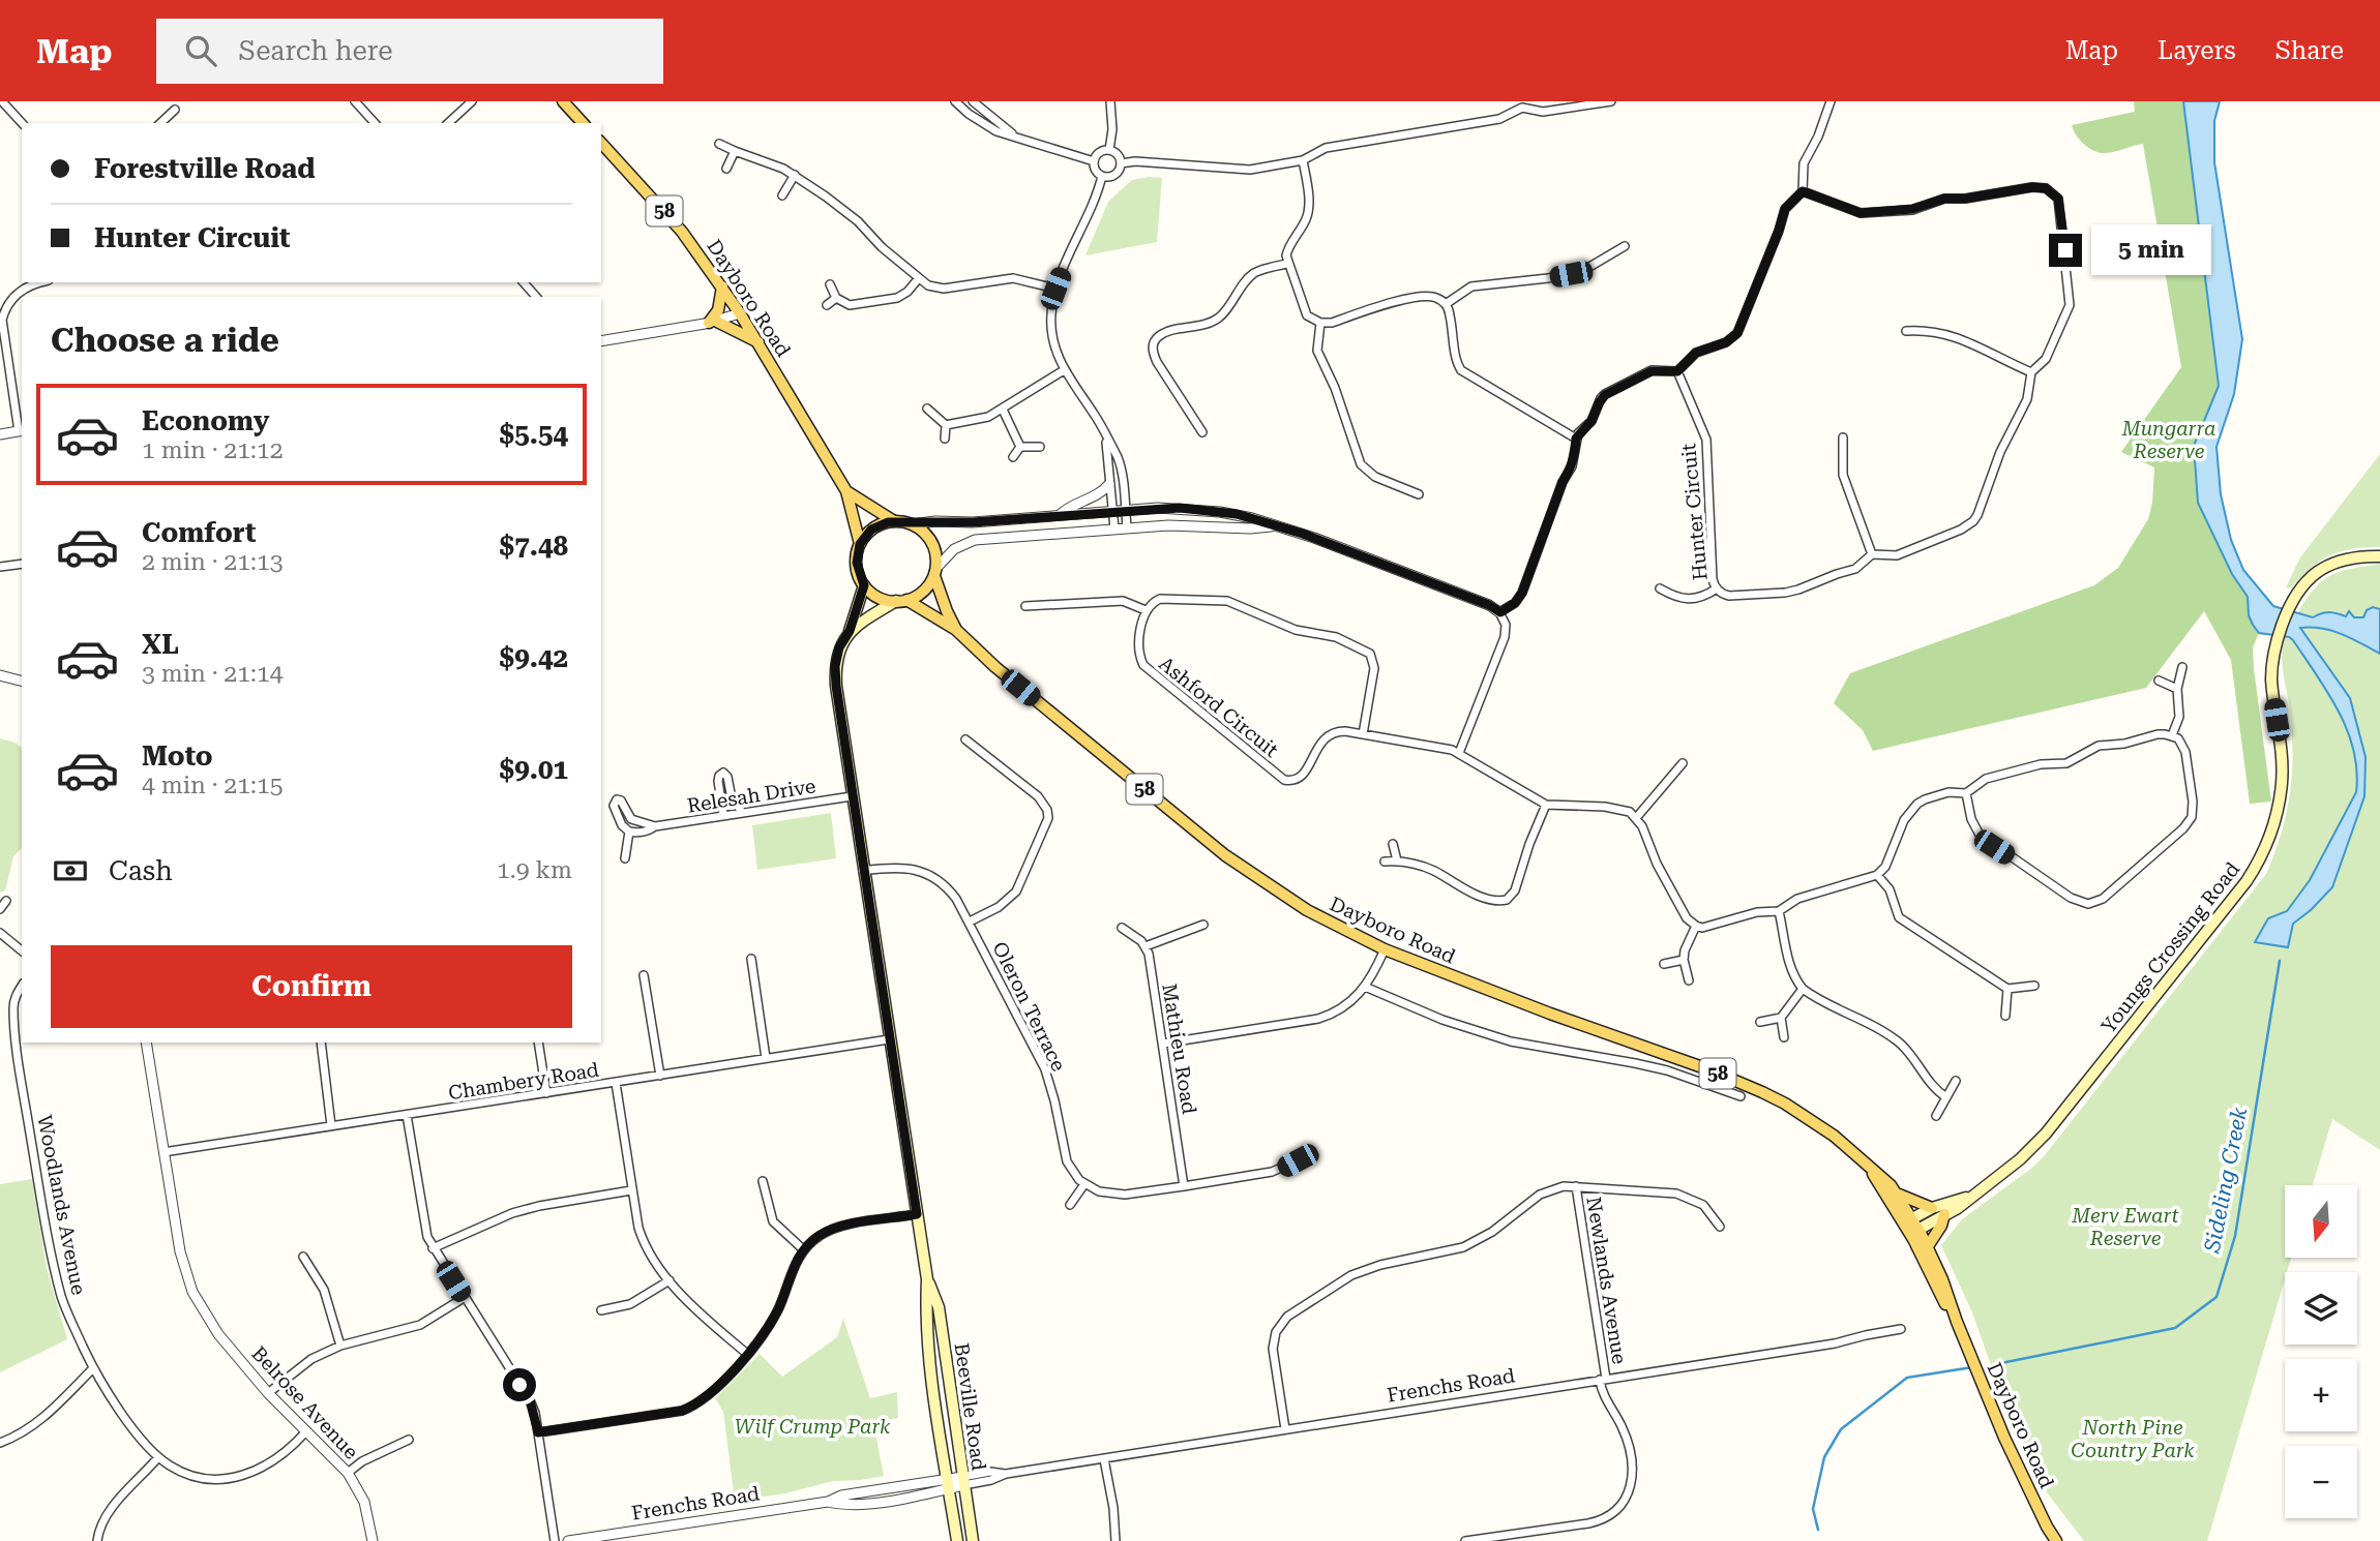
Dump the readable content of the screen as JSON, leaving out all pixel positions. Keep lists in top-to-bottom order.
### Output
{
  "streets": {
    "main road": [
      "58",
      "Dayboro Road",
      "Youngs Crossing Road",
      "Beeville Road"
    ],
    "street": [
      "Hunter Circuit",
      "Ashford Circuit",
      "Relesah Drive",
      "Oleron Terrace",
      "Mathieu Road",
      "Chambery Road",
      "Woodlands Avenue",
      "Newlands Avenue",
      "Frenchs Road",
      "Belrose Avenue"
    ]
  },
  "crossings": [
    ["58", "Dayboro Road"],
    ["58", "Beeville Road"],
    ["Dayboro Road", "Youngs Crossing Road"],
    ["Dayboro Road", "Beeville Road"],
    ["Relesah Drive", "Beeville Road"],
    ["Oleron Terrace", "Beeville Road"],
    ["Chambery Road", "Belrose Avenue"],
    ["Chambery Road", "Beeville Road"],
    ["Woodlands Avenue", "Belrose Avenue"],
    ["Newlands Avenue", "Frenchs Road"],
    ["Frenchs Road", "Beeville Road"]
  ],
  "water": ["Sideling Creek"],
  "parks": [
    "Mungarra Reserve",
    "Merv Ewart Reserve",
    "Wilf Crump Park",
    "North Pine Country Park"
  ],
  "north": "bottom",
  "page": {
    "header": "Map",
    "search": "Search here",
    "nav": ["Map", "Layers", "Share"],
    "banner": ["Forestville Road", "Hunter Circuit"],
    "bubble": "5 min",
    "heading": "Choose a ride",
    "list": [
      {
        "name": "Economy",
        "note": "1 min · 21:12",
        "value": "$5.54"
      },
      {
        "name": "Comfort",
        "note": "2 min · 21:13",
        "value": "$7.48"
      },
      {
        "name": "XL",
        "note": "3 min · 21:14",
        "value": "$9.42"
      },
      {
        "name": "Moto",
        "note": "4 min · 21:15",
        "value": "$9.01"
      }
    ],
    "pay": ["Cash", "1.9 km"],
    "buttons": "Confirm",
    "map_buttons": ["+", "−"]
  }
}
